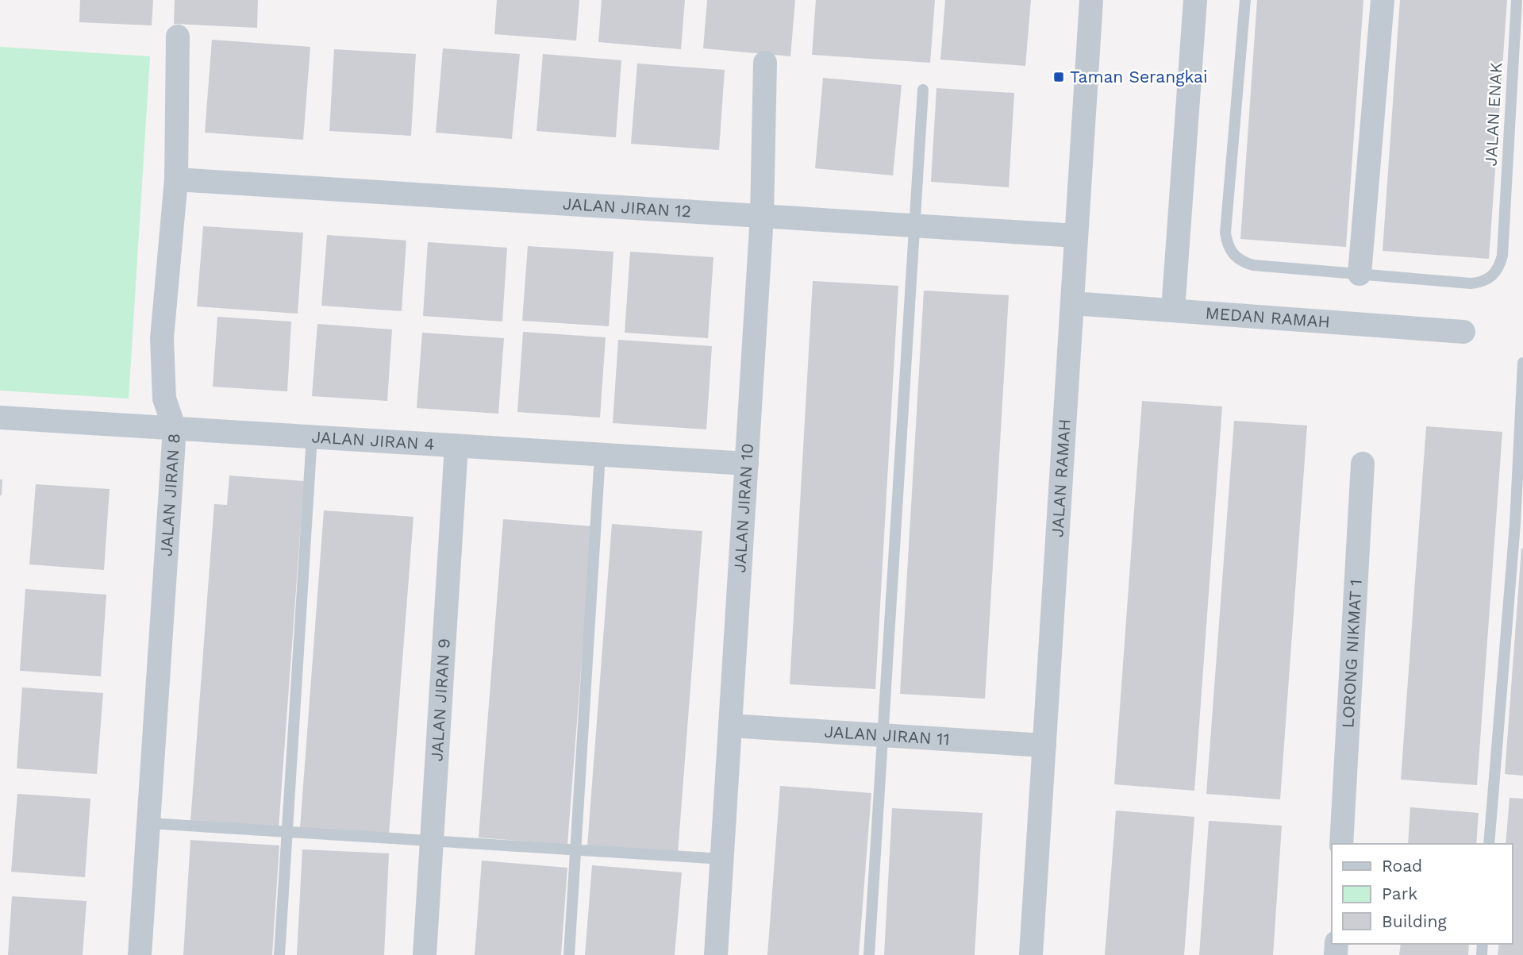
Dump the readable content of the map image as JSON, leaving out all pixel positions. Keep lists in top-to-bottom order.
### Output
{
  "streets": {
    "street": [
      "JALAN JIRAN 12",
      "MEDAN RAMAH",
      "JALAN JIRAN 4",
      "JALAN RAMAH",
      "JALAN JIRAN 8",
      "JALAN JIRAN 10",
      "LORONG NIKMAT 1",
      "JALAN JIRAN 9",
      "JALAN JIRAN 11"
    ],
    "lane": ["JALAN ENAK"]
  },
  "crossings": [
    ["JALAN JIRAN 12", "JALAN RAMAH"],
    ["JALAN JIRAN 12", "JALAN JIRAN 8"],
    ["JALAN JIRAN 12", "JALAN JIRAN 10"],
    ["MEDAN RAMAH", "JALAN RAMAH"],
    ["JALAN JIRAN 4", "JALAN JIRAN 8"],
    ["JALAN JIRAN 4", "JALAN JIRAN 10"],
    ["JALAN JIRAN 4", "JALAN JIRAN 9"],
    ["JALAN RAMAH", "JALAN JIRAN 11"],
    ["JALAN JIRAN 10", "JALAN JIRAN 11"]
  ],
  "places": {
    "transit": ["Taman Serangkai"]
  },
  "legend": ["Road", "Park", "Building"]
}
